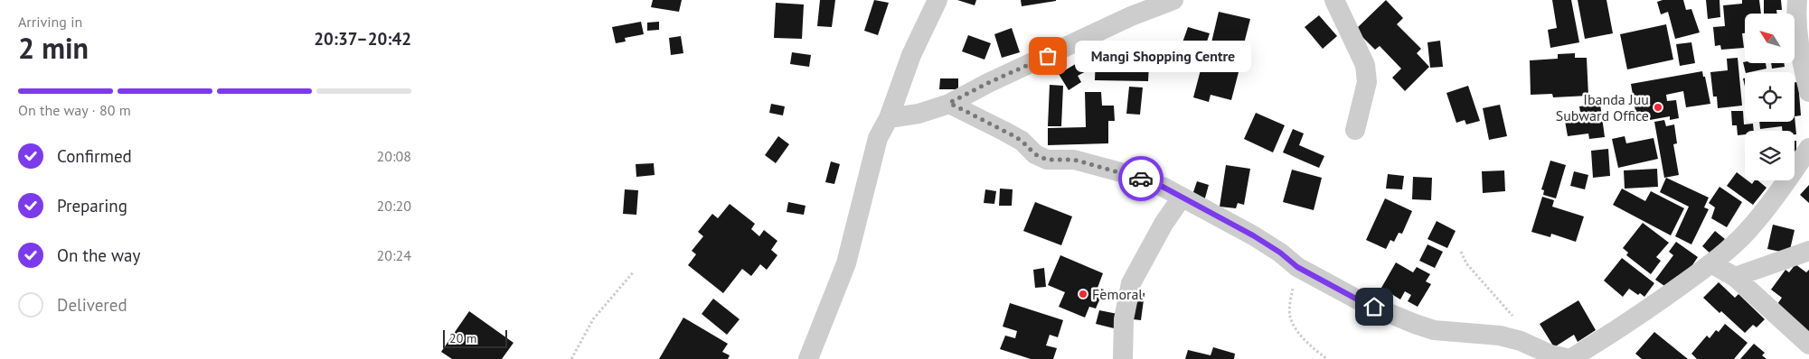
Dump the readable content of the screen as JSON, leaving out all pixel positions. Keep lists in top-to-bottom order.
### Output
{
  "places": ["Mangi Shopping Centre", "Ibanda Juu Subward Office", "Femoral"],
  "scale_bar": "20 m",
  "north": "top left",
  "page": {
    "heading": ["2 min", "Arriving in", "20:37–20:42"],
    "bubble": "Mangi Shopping Centre",
    "bar": "On the way · 80 m",
    "list": [
      ["Confirmed", "20:08"],
      ["Preparing", "20:20"],
      ["On the way", "20:24"],
      "Delivered"
    ],
    "scale": "20 m"
  }
}
